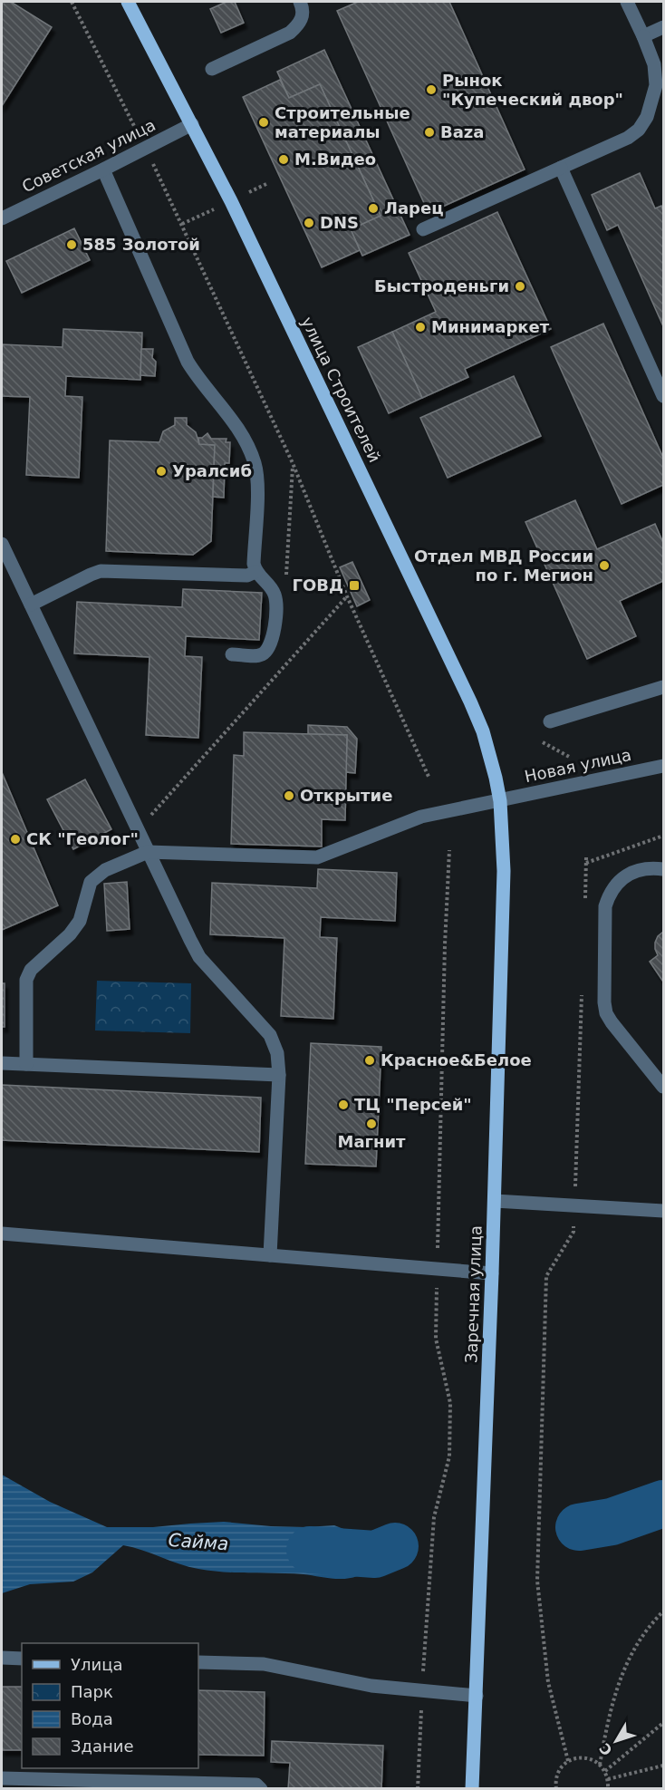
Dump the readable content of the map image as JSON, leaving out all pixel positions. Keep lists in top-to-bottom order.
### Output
{
  "streets": {
    "main road": ["улица Строителей", "Заречная улица"],
    "street": ["Советская улица", "Новая улица"]
  },
  "crossings": [
    ["Советская улица", "улица Строителей"],
    ["улица Строителей", "Новая улица"],
    ["улица Строителей", "Заречная улица"],
    ["Новая улица", "Заречная улица"]
  ],
  "water": ["Сайма"],
  "places": {
    "other": [
      "Рынок \"Купеческий двор\"",
      "Строительные материалы",
      "Baza",
      "М.Видео",
      "Ларец",
      "DNS",
      "585 Золотой",
      "Быстроденьги",
      "Минимаркет",
      "Уралсиб",
      "Отдел МВД России по г. Мегион",
      "Открытие",
      "СК \"Геолог\"",
      "Красное&Белое",
      "ТЦ \"Персей\"",
      "Магнит"
    ],
    "transit": ["ГОВД"]
  },
  "legend": [
    "Улица",
    "Парк",
    "Вода",
    "Здание"
  ],
  "north": "bottom left"
}
